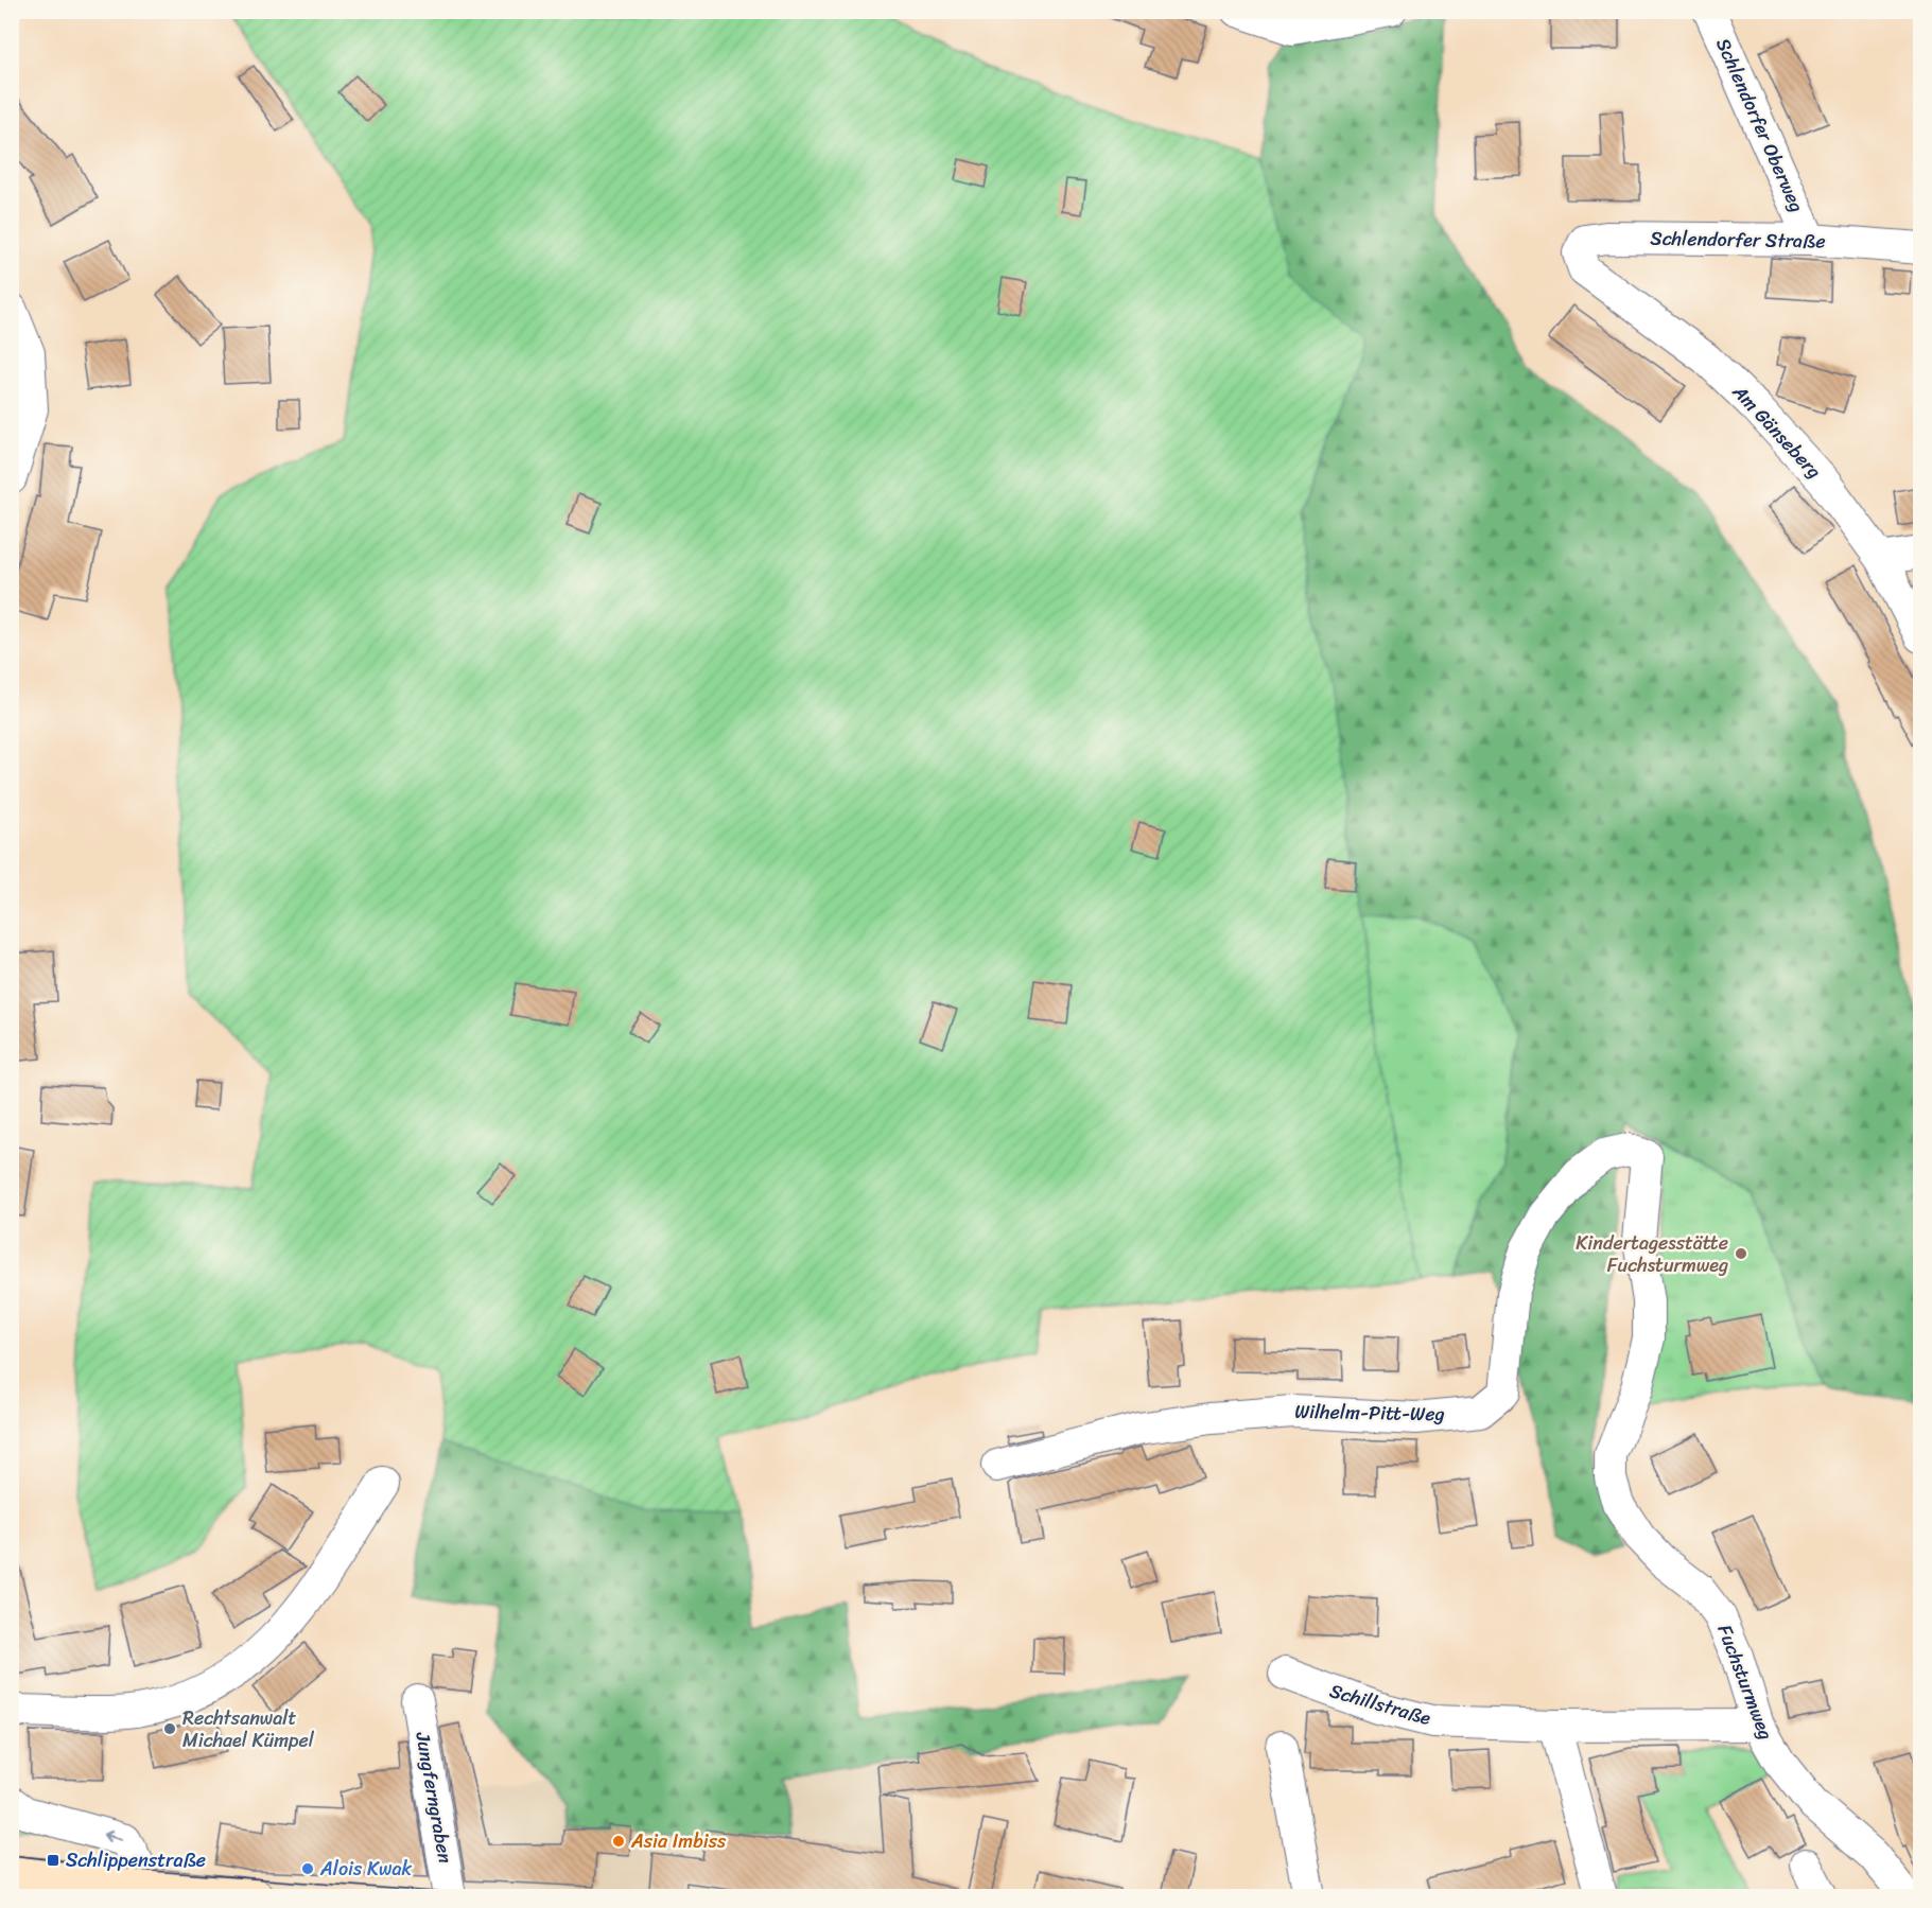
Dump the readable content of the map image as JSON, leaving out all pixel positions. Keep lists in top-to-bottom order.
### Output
{
  "streets": {
    "street": [
      "Schlendorfer Oberweg",
      "Schlendorfer Straße",
      "Am Gänseberg",
      "Wilhelm-Pitt-Weg",
      "Fuchsturmweg",
      "Schillstraße",
      "Jungferngraben"
    ]
  },
  "crossings": [
    ["Schlendorfer Oberweg", "Schlendorfer Straße"],
    ["Schlendorfer Straße", "Am Gänseberg"],
    ["Wilhelm-Pitt-Weg", "Fuchsturmweg"],
    ["Fuchsturmweg", "Schillstraße"]
  ],
  "places": {
    "other": [
      "Kindertagesstätte Fuchsturmweg",
      "Rechtsanwalt Michael Kümpel",
      "Asia Imbiss",
      "Alois Kwak"
    ],
    "transit": ["Schlippenstraße"]
  }
}
